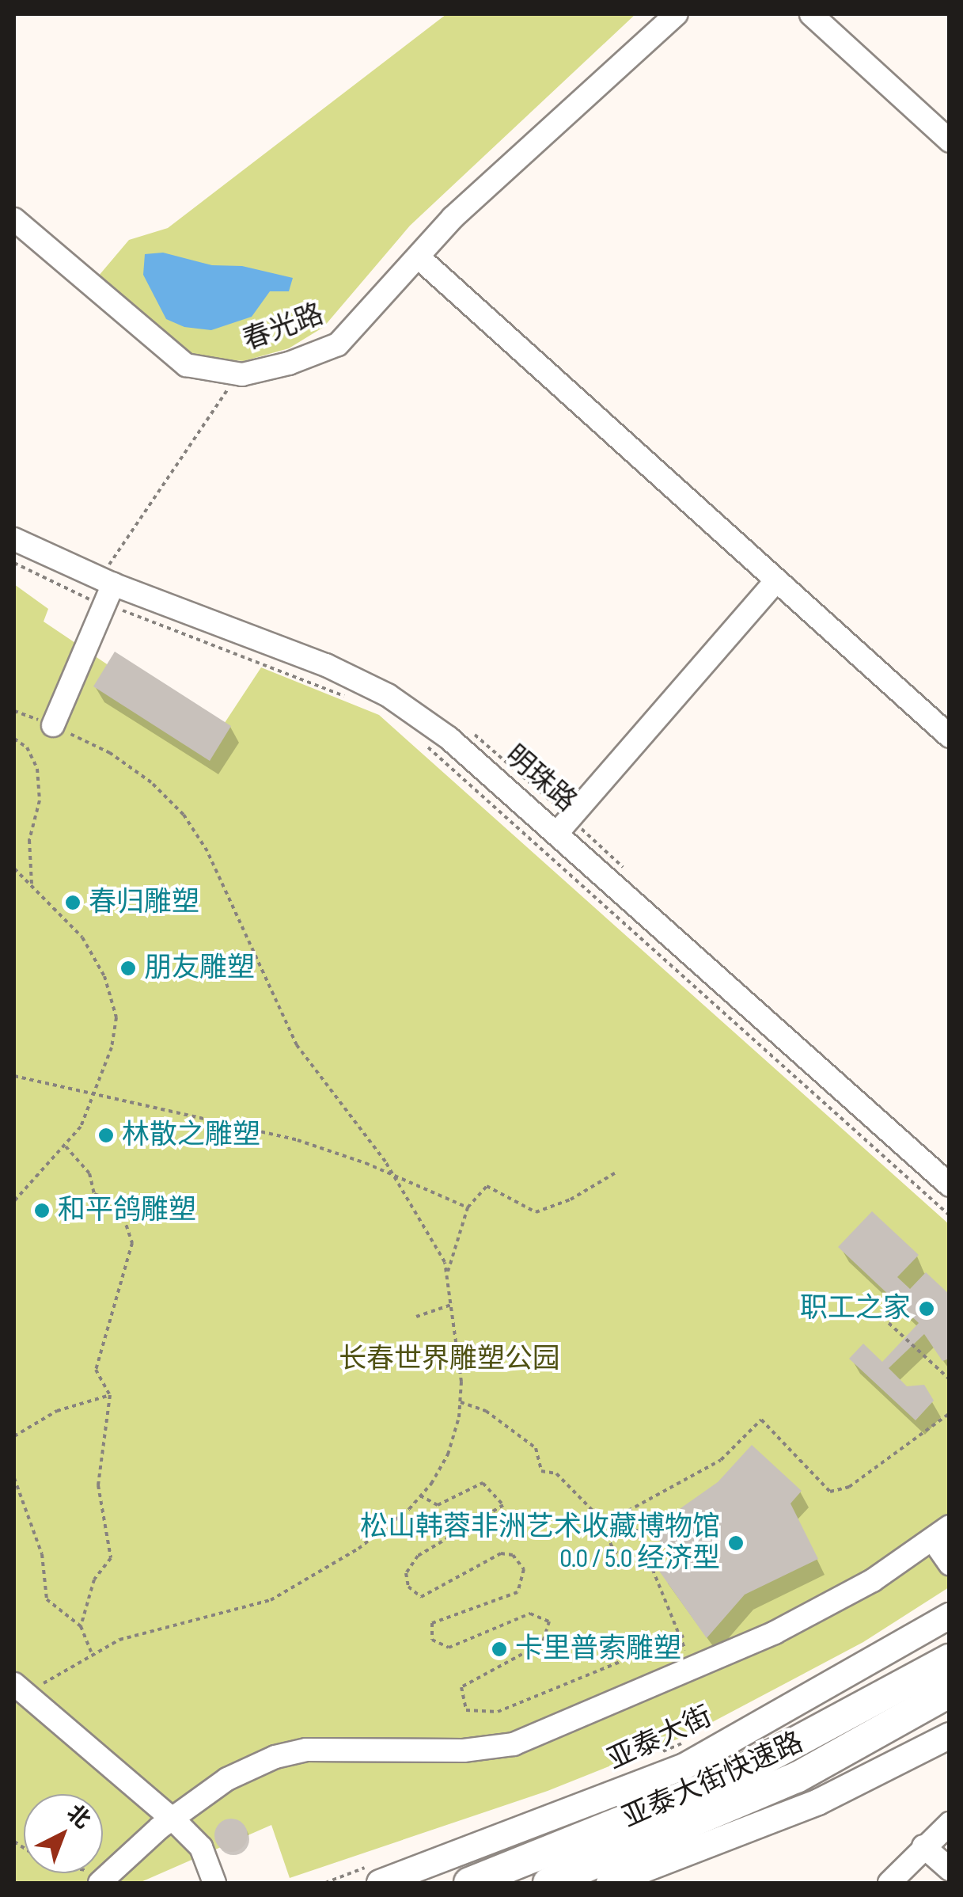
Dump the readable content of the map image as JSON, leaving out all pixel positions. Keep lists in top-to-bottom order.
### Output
{
  "streets": {
    "highway": ["亚泰大街快速路"],
    "main road": ["亚泰大街"],
    "street": ["春光路", "明珠路"]
  },
  "parks": ["长春世界雕塑公园"],
  "places": [
    "春归雕塑",
    "朋友雕塑",
    "林散之雕塑",
    "和平鸽雕塑",
    "职工之家",
    "松山韩蓉非洲艺术收藏博物馆 0.0 / 5.0 经济型",
    "卡里普索雕塑"
  ],
  "north": "top right"
}
